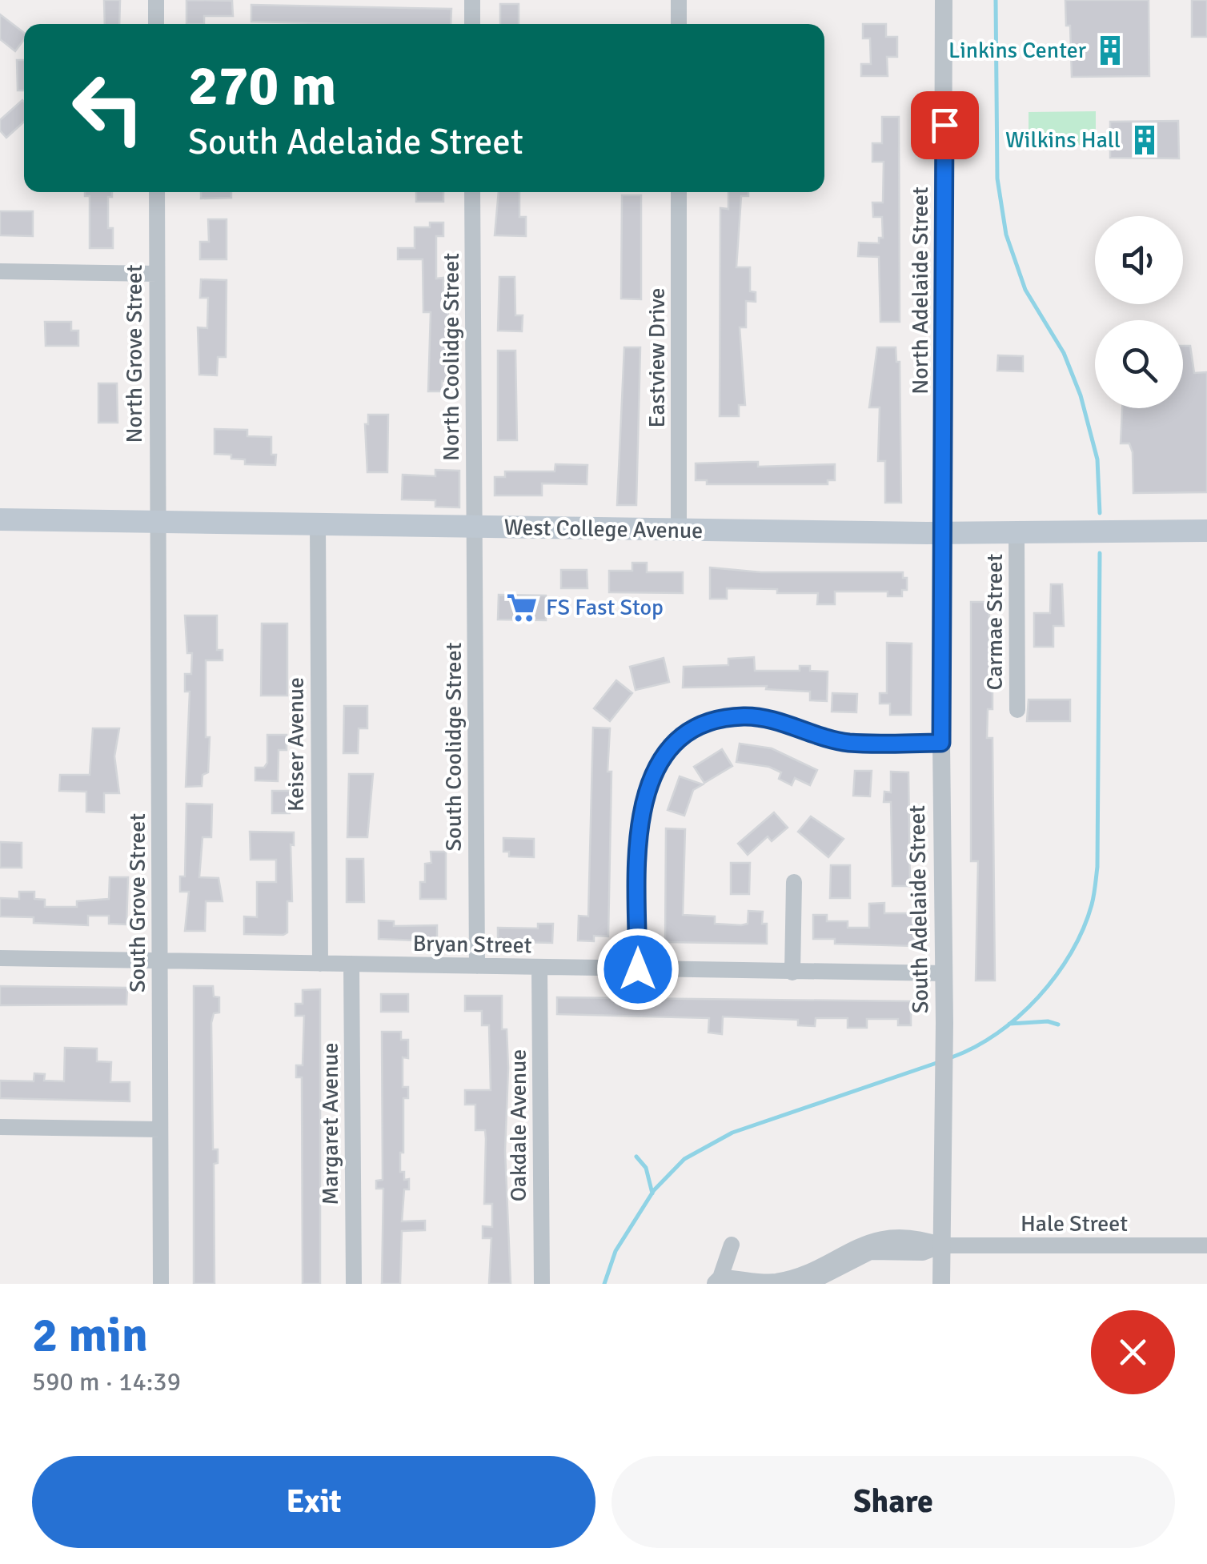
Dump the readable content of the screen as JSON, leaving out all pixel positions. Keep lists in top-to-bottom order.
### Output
{
  "streets": {
    "main road": ["West College Avenue"],
    "street": [
      "North Adelaide Street",
      "North Grove Street",
      "North Coolidge Street",
      "Eastview Drive",
      "Carmae Street",
      "Keiser Avenue",
      "South Coolidge Street",
      "South Grove Street",
      "South Adelaide Street",
      "Bryan Street",
      "Margaret Avenue",
      "Oakdale Avenue",
      "Hale Street"
    ]
  },
  "crossings": [
    ["North Adelaide Street", "West College Avenue"],
    ["North Adelaide Street", "South Adelaide Street"],
    ["North Grove Street", "West College Avenue"],
    ["North Grove Street", "South Grove Street"],
    ["North Coolidge Street", "West College Avenue"],
    ["North Coolidge Street", "South Coolidge Street"],
    ["Eastview Drive", "West College Avenue"],
    ["West College Avenue", "Carmae Street"],
    ["West College Avenue", "Keiser Avenue"],
    ["West College Avenue", "South Coolidge Street"],
    ["West College Avenue", "South Grove Street"],
    ["West College Avenue", "South Adelaide Street"],
    ["Keiser Avenue", "Bryan Street"],
    ["South Coolidge Street", "Bryan Street"],
    ["South Grove Street", "Bryan Street"],
    ["South Adelaide Street", "Bryan Street"],
    ["South Adelaide Street", "Hale Street"],
    ["Bryan Street", "Margaret Avenue"],
    ["Bryan Street", "Oakdale Avenue"]
  ],
  "places": {
    "building": ["Linkins Center", "Wilkins Hall"],
    "supermarket": ["FS Fast Stop"]
  },
  "page": {
    "turn": ["270 m", "South Adelaide Street"],
    "heading": ["2 min", "590 m · 14:39"],
    "buttons": ["Exit", "Share"]
  }
}
